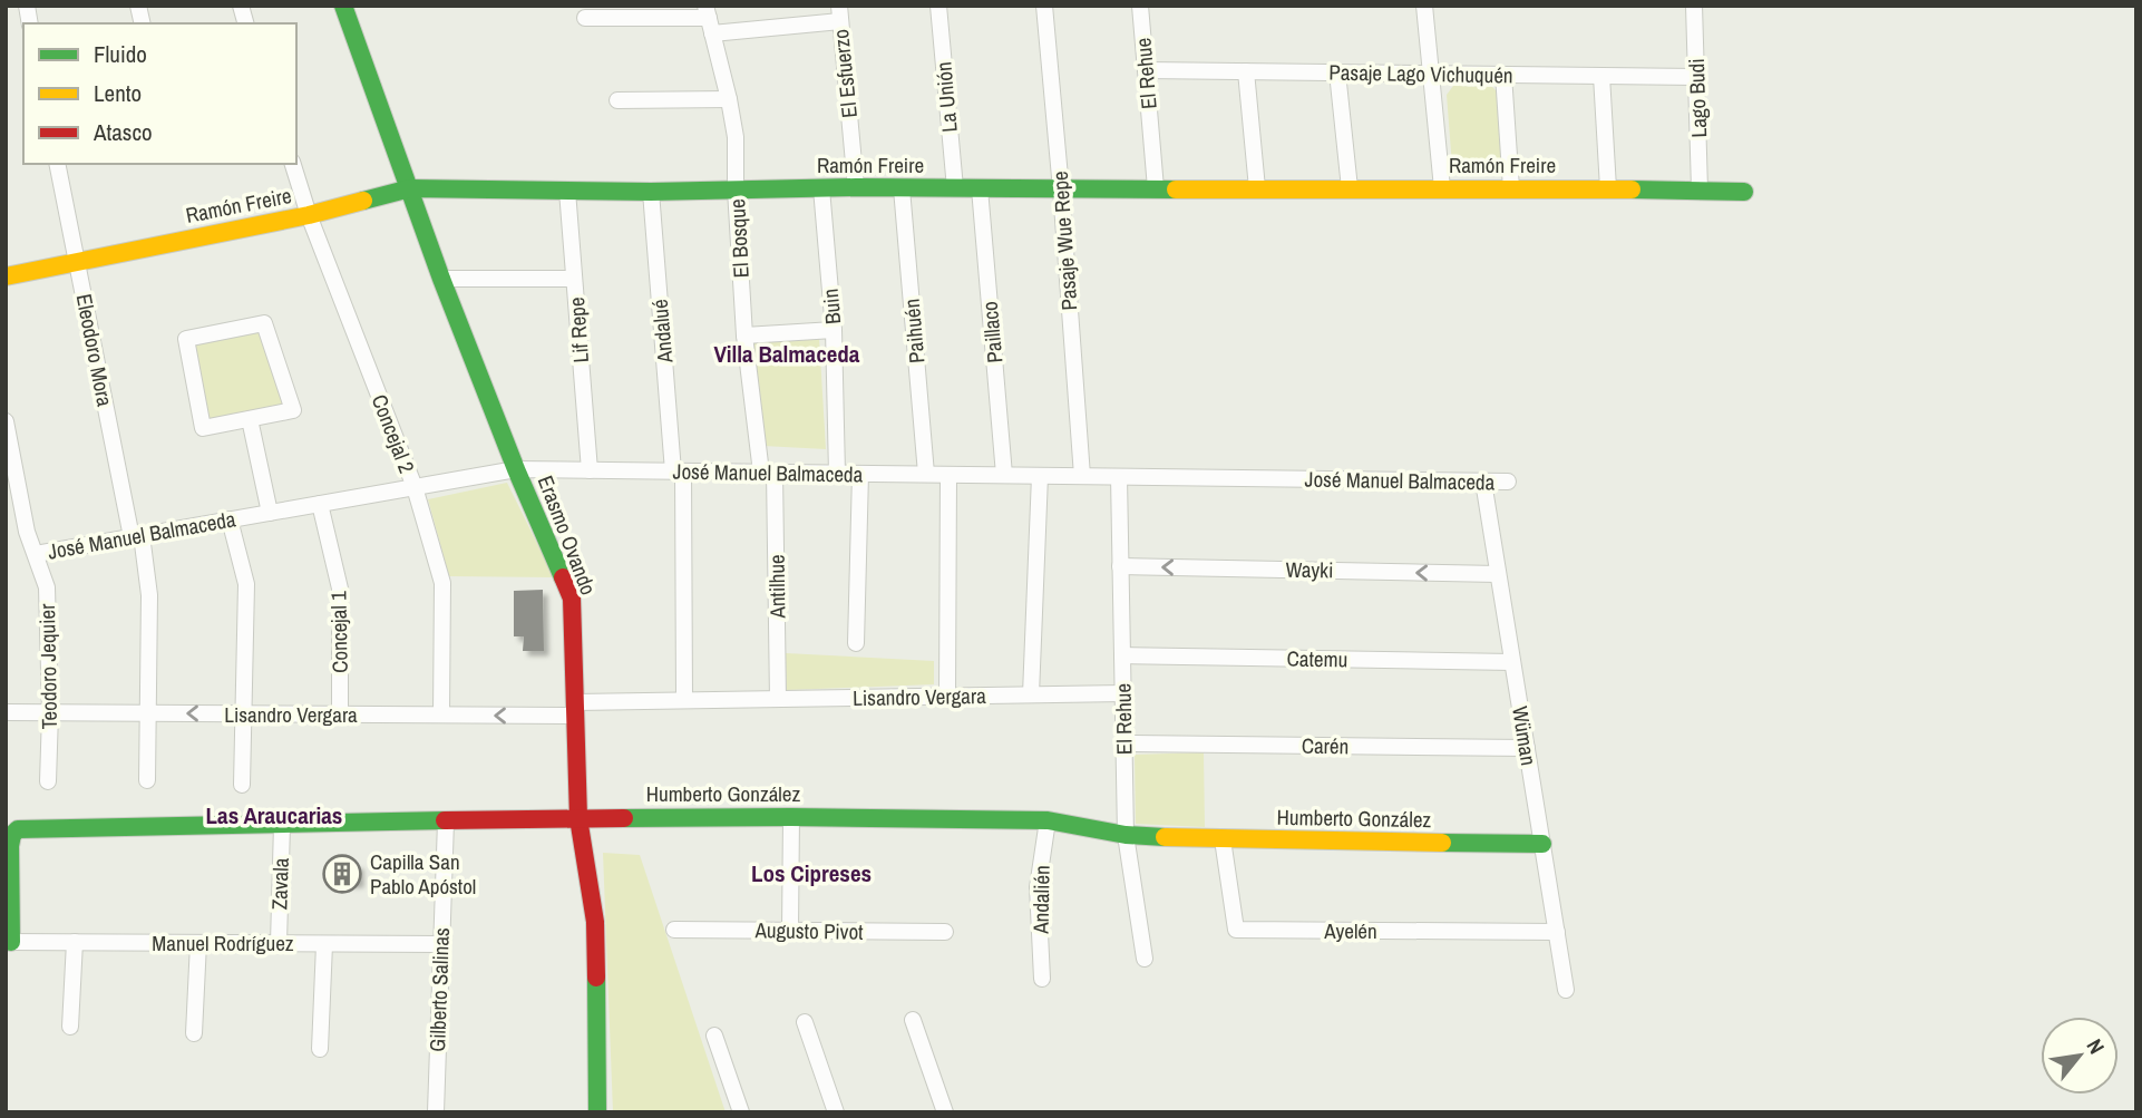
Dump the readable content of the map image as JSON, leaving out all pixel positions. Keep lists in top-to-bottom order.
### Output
{
  "streets": {
    "street": [
      "El Esfuerzo",
      "El Rehue",
      "Pasaje Lago Vichuquén",
      "La Unión",
      "Lago Budi",
      "Ramón Freire",
      "El Bosque",
      "Pasaje Wue Repe",
      "Buin",
      "Lif Repe",
      "Andalué",
      "Paihuén",
      "Paillaco",
      "Eleodoro Mora",
      "Concejal 2",
      "José Manuel Balmaceda",
      "Erasmo Ovando",
      "Wayki",
      "Antilhue",
      "Concejal 1",
      "Catemu",
      "Teodoro Jequier",
      "Lisandro Vergara",
      "Wüman",
      "Carén",
      "Humberto González",
      "Zavala",
      "Andalién",
      "Augusto Pivot",
      "Ayelén",
      "Manuel Rodríguez",
      "Gilberto Salinas"
    ]
  },
  "crossings": [
    ["El Esfuerzo", "Ramón Freire"],
    ["El Rehue", "Pasaje Lago Vichuquén"],
    ["El Rehue", "Ramón Freire"],
    ["El Rehue", "José Manuel Balmaceda"],
    ["El Rehue", "Wayki"],
    ["El Rehue", "Catemu"],
    ["El Rehue", "Lisandro Vergara"],
    ["El Rehue", "Carén"],
    ["El Rehue", "Humberto González"],
    ["Pasaje Lago Vichuquén", "Lago Budi"],
    ["La Unión", "Ramón Freire"],
    ["Lago Budi", "Ramón Freire"],
    ["Ramón Freire", "El Bosque"],
    ["Ramón Freire", "Pasaje Wue Repe"],
    ["Ramón Freire", "Buin"],
    ["Ramón Freire", "Lif Repe"],
    ["Ramón Freire", "Andalué"],
    ["Ramón Freire", "Paihuén"],
    ["Ramón Freire", "Paillaco"],
    ["Ramón Freire", "Eleodoro Mora"],
    ["Ramón Freire", "Concejal 2"],
    ["Ramón Freire", "Erasmo Ovando"],
    ["El Bosque", "José Manuel Balmaceda"],
    ["El Bosque", "Antilhue"],
    ["Pasaje Wue Repe", "José Manuel Balmaceda"],
    ["Buin", "José Manuel Balmaceda"],
    ["Lif Repe", "José Manuel Balmaceda"],
    ["Andalué", "José Manuel Balmaceda"],
    ["Andalué", "Lisandro Vergara"],
    ["Paihuén", "José Manuel Balmaceda"],
    ["Paillaco", "José Manuel Balmaceda"],
    ["Eleodoro Mora", "José Manuel Balmaceda"],
    ["Eleodoro Mora", "Lisandro Vergara"],
    ["Concejal 2", "José Manuel Balmaceda"],
    ["Concejal 2", "Lisandro Vergara"],
    ["José Manuel Balmaceda", "Erasmo Ovando"],
    ["José Manuel Balmaceda", "Antilhue"],
    ["José Manuel Balmaceda", "Concejal 1"],
    ["José Manuel Balmaceda", "Teodoro Jequier"],
    ["José Manuel Balmaceda", "Wüman"],
    ["Erasmo Ovando", "Lisandro Vergara"],
    ["Erasmo Ovando", "Humberto González"],
    ["Wayki", "Wüman"],
    ["Antilhue", "Lisandro Vergara"],
    ["Concejal 1", "Lisandro Vergara"],
    ["Catemu", "Wüman"],
    ["Teodoro Jequier", "Lisandro Vergara"],
    ["Wüman", "Carén"],
    ["Wüman", "Humberto González"],
    ["Wüman", "Ayelén"],
    ["Humberto González", "Zavala"],
    ["Humberto González", "Andalién"],
    ["Humberto González", "Ayelén"],
    ["Humberto González", "Manuel Rodríguez"],
    ["Humberto González", "Gilberto Salinas"],
    ["Zavala", "Manuel Rodríguez"],
    ["Manuel Rodríguez", "Gilberto Salinas"]
  ],
  "one_way": ["Wayki"],
  "districts": ["Villa Balmaceda", "Las Araucarias", "Los Cipreses"],
  "places": {
    "building": ["Capilla San Pablo Apóstol"]
  },
  "legend": ["Fluido", "Lento", "Atasco"],
  "north": "top right"
}
